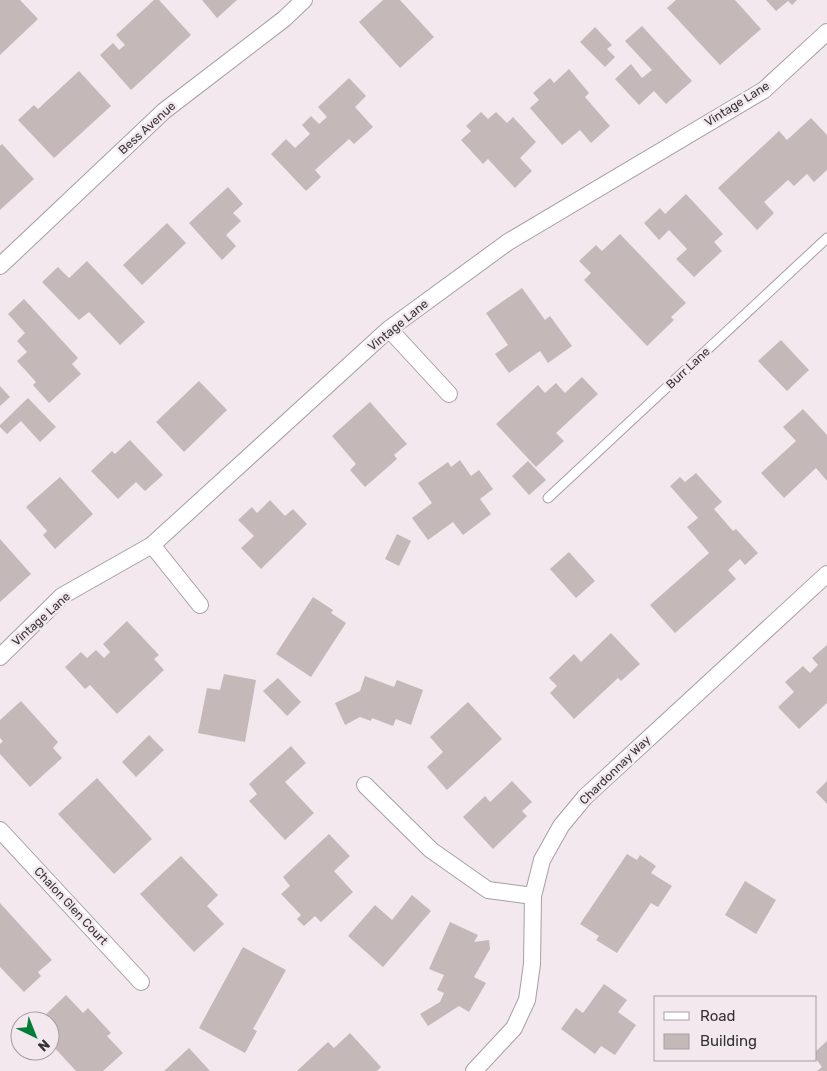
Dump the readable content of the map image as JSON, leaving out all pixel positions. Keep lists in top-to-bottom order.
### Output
{
  "streets": {
    "street": [
      "Vintage Lane",
      "Bess Avenue",
      "Chardonnay Way",
      "Chalon Glen Court"
    ],
    "lane": ["Burr Lane"]
  },
  "legend": ["Road", "Building"],
  "north": "bottom right"
}
